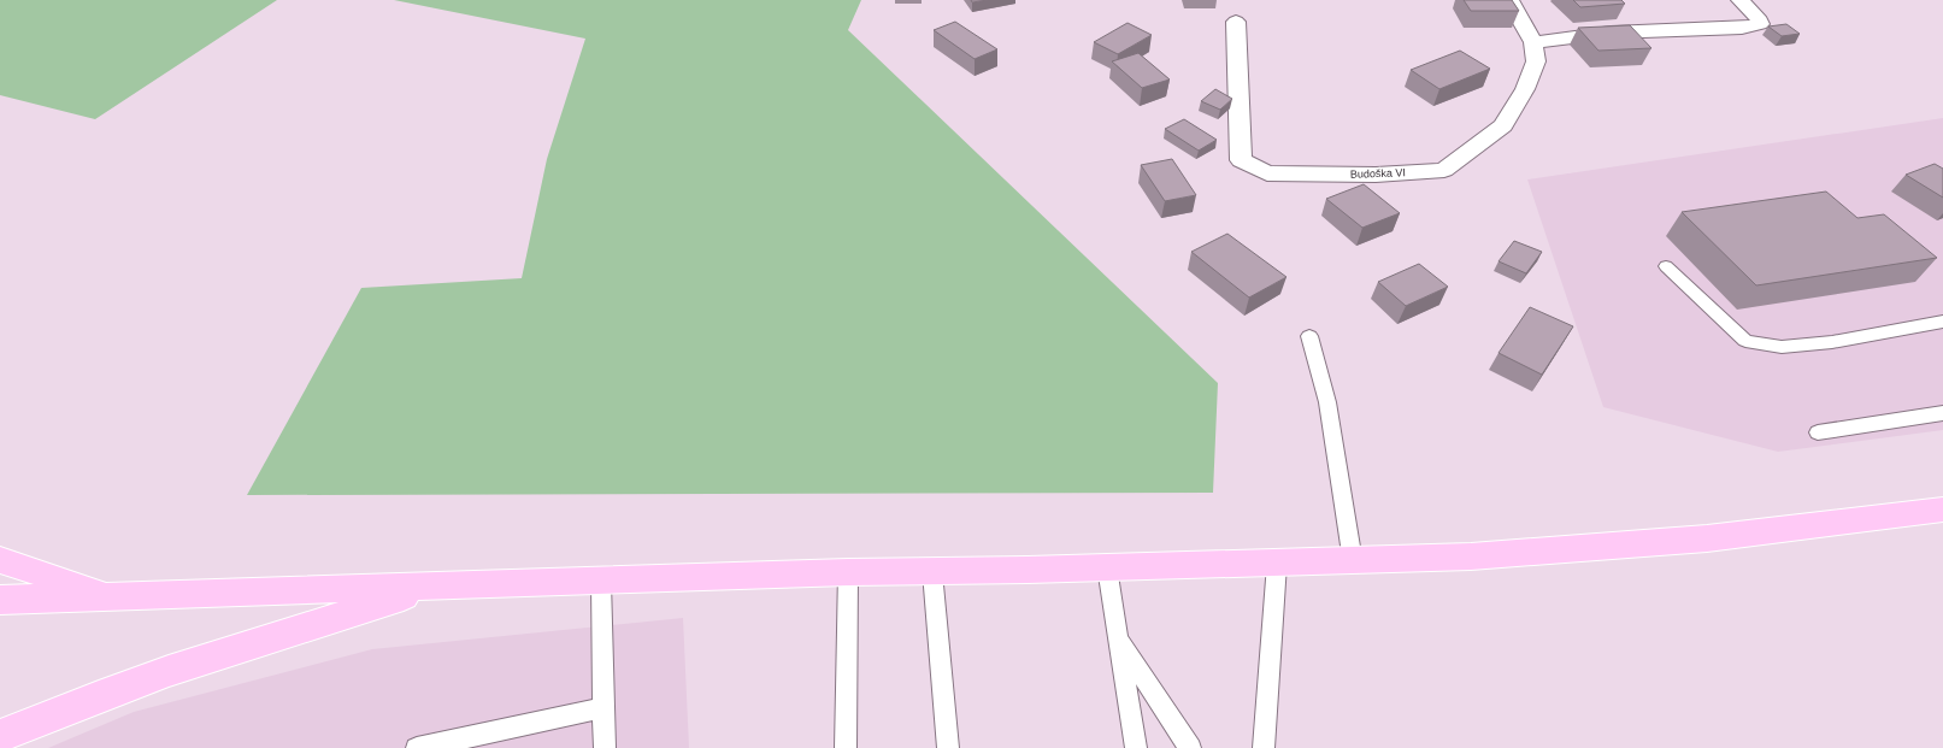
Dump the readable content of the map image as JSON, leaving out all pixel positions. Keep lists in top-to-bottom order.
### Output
{
  "streets": {
    "street": ["Budoška VI"]
  }
}
